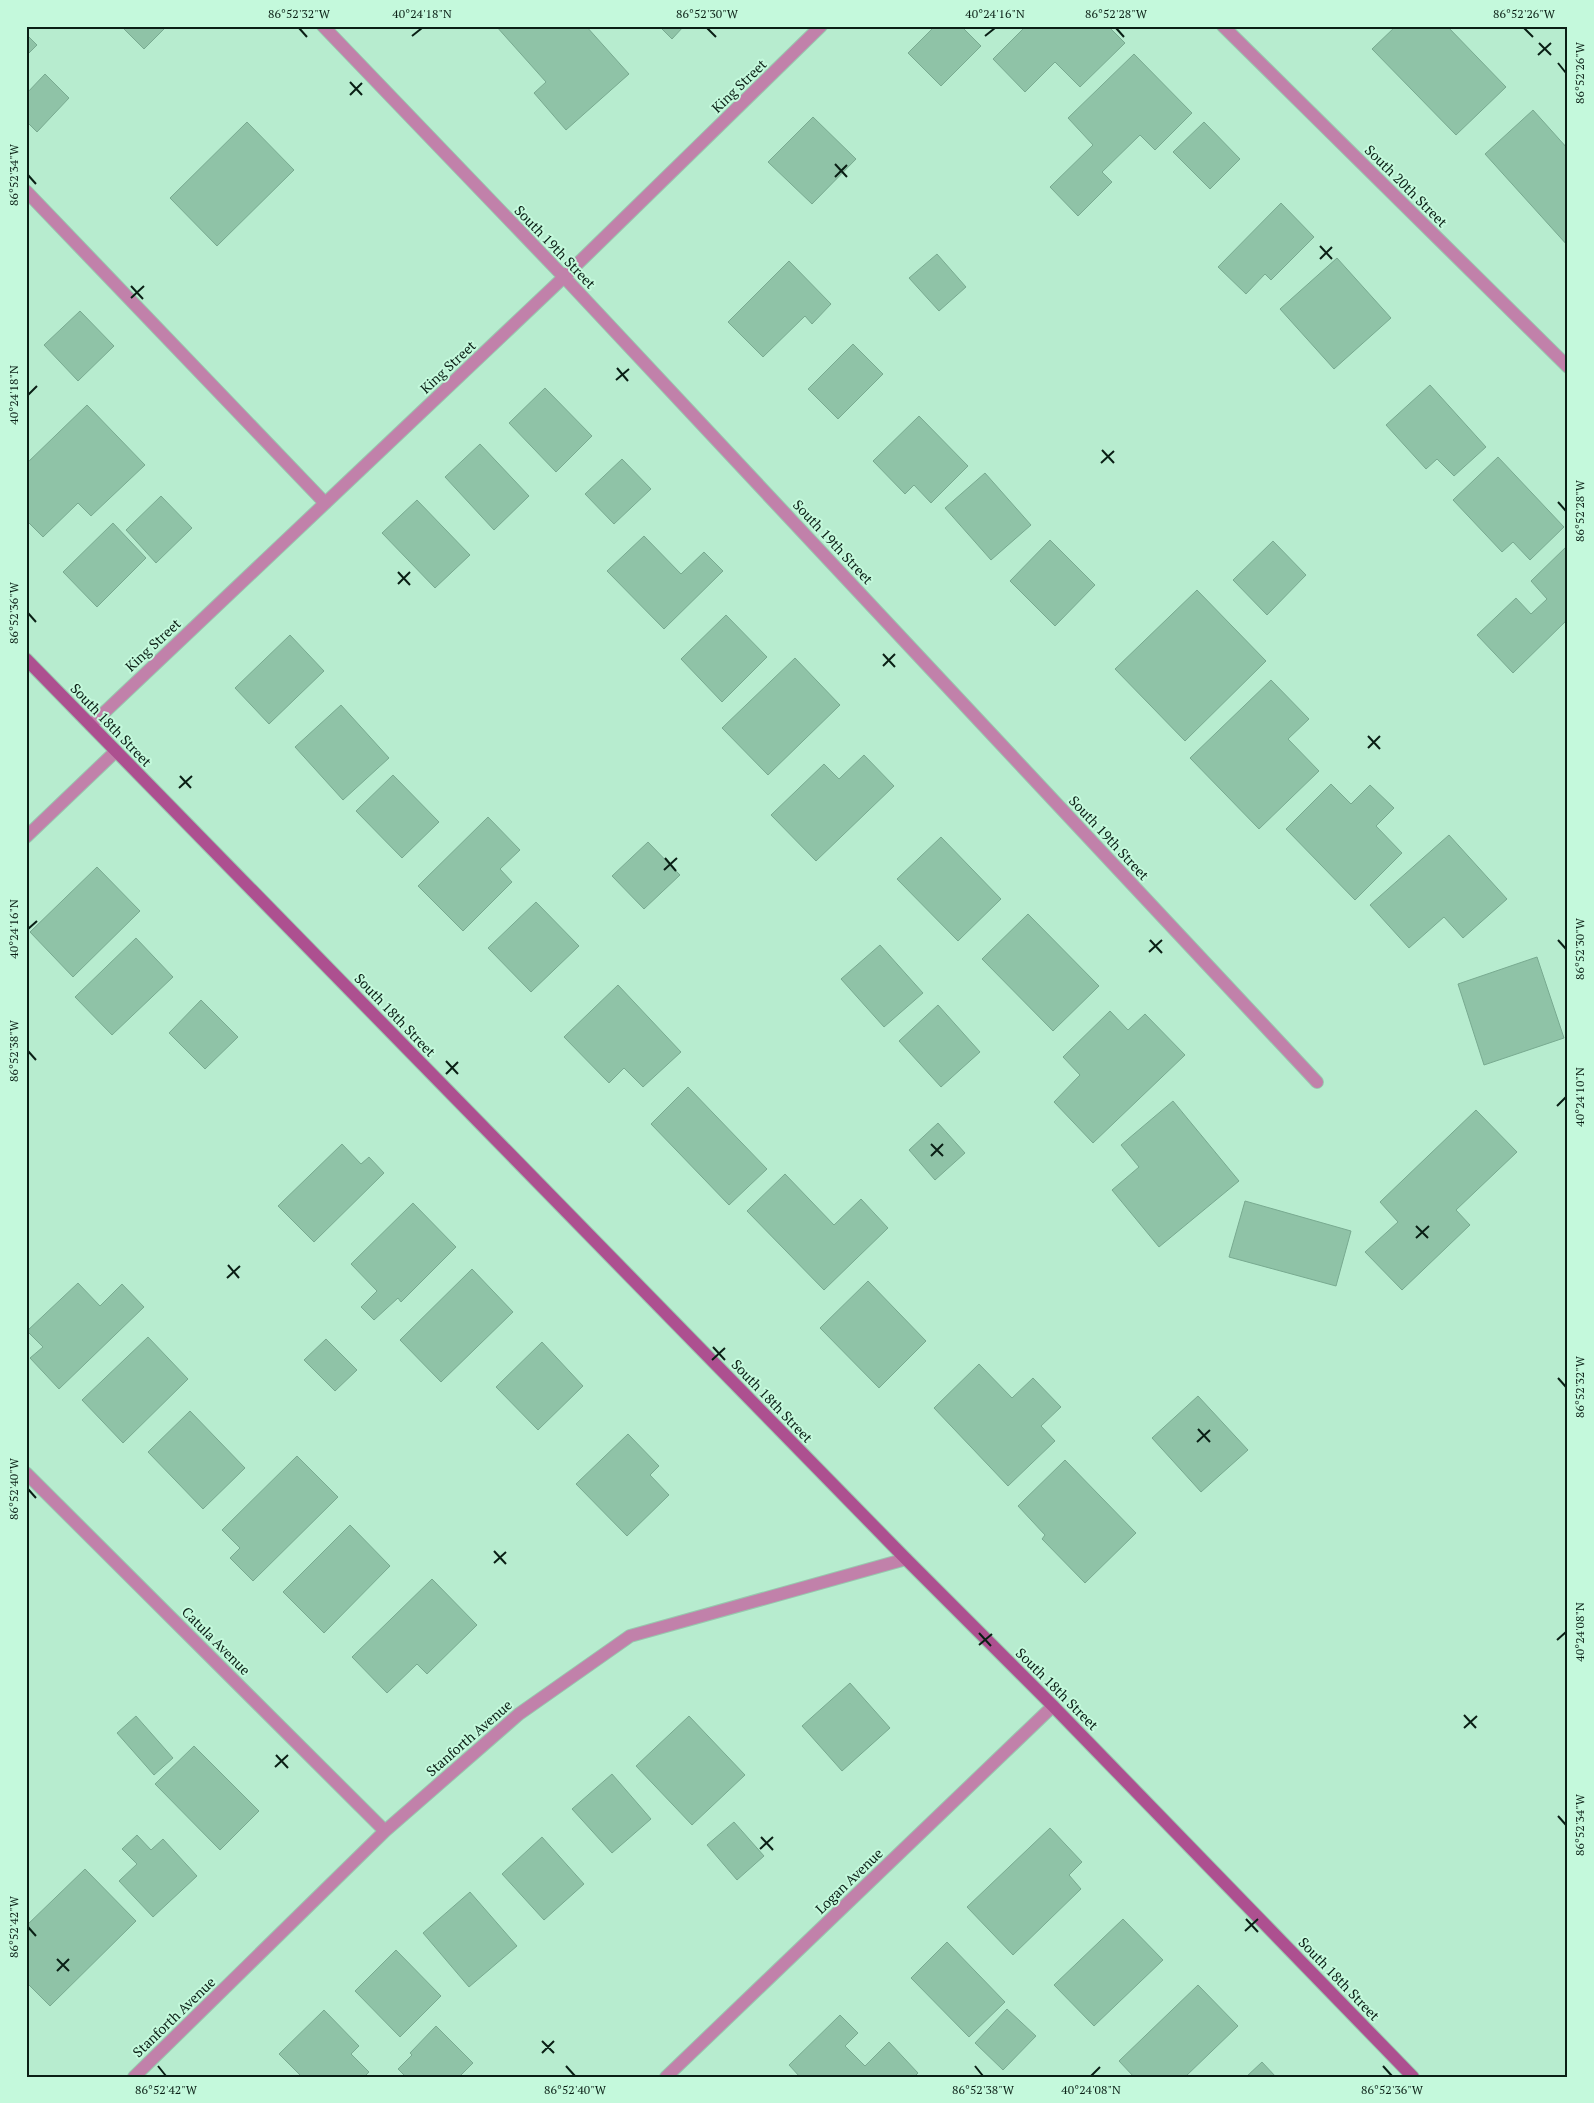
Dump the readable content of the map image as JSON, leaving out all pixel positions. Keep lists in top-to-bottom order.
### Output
{
  "streets": {
    "main road": ["South 18th Street"],
    "street": [
      "King Street",
      "South 20th Street",
      "South 19th Street",
      "Catula Avenue",
      "Stanforth Avenue",
      "Logan Avenue"
    ]
  },
  "crossings": [
    ["King Street", "South 19th Street"],
    ["King Street", "South 18th Street"],
    ["South 18th Street", "Stanforth Avenue"],
    ["South 18th Street", "Logan Avenue"],
    ["Catula Avenue", "Stanforth Avenue"]
  ],
  "coordinates": [
    "86°52'32\"W",
    "40°24'18\"N",
    "86°52'30\"W",
    "40°24'16\"N",
    "86°52'28\"W",
    "86°52'26\"W",
    "86°52'34\"W",
    "86°52'36\"W",
    "86°52'38\"W",
    "40°24'10\"N",
    "86°52'40\"W",
    "40°24'08\"N",
    "86°52'42\"W"
  ]
}
